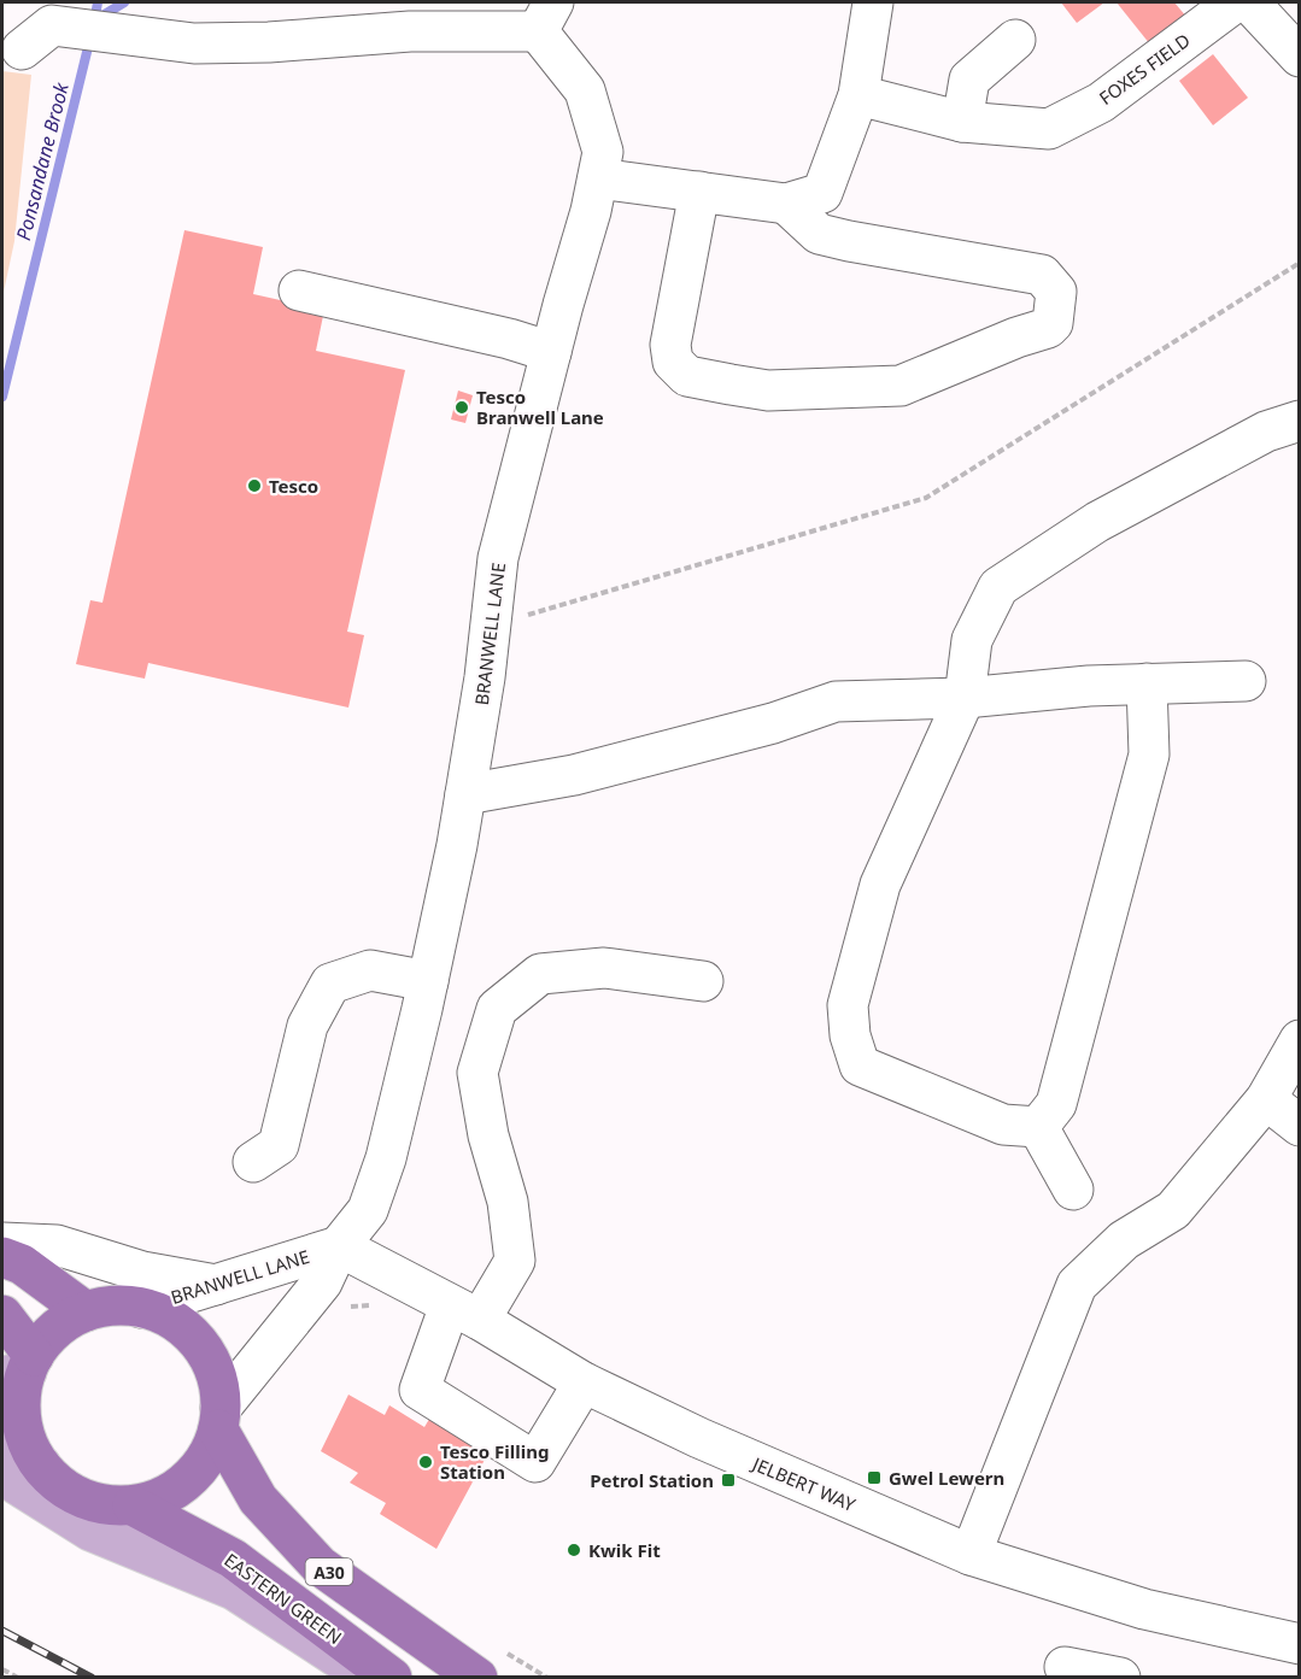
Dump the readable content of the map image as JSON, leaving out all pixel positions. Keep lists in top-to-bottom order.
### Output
{
  "streets": {
    "highway": ["A30", "EASTERN GREEN"],
    "street": ["FOXES FIELD", "BRANWELL LANE", "JELBERT WAY"]
  },
  "crossings": [
    ["BRANWELL LANE", "JELBERT WAY"],
    ["BRANWELL LANE", "A30"],
    ["BRANWELL LANE", "EASTERN GREEN"],
    ["A30", "EASTERN GREEN"]
  ],
  "water": ["Ponsandane Brook"],
  "places": {
    "other": [
      "Tesco Branwell Lane",
      "Tesco",
      "Tesco Filling Station",
      "Kwik Fit"
    ],
    "transit": ["Gwel Lewern", "Petrol Station"]
  }
}
